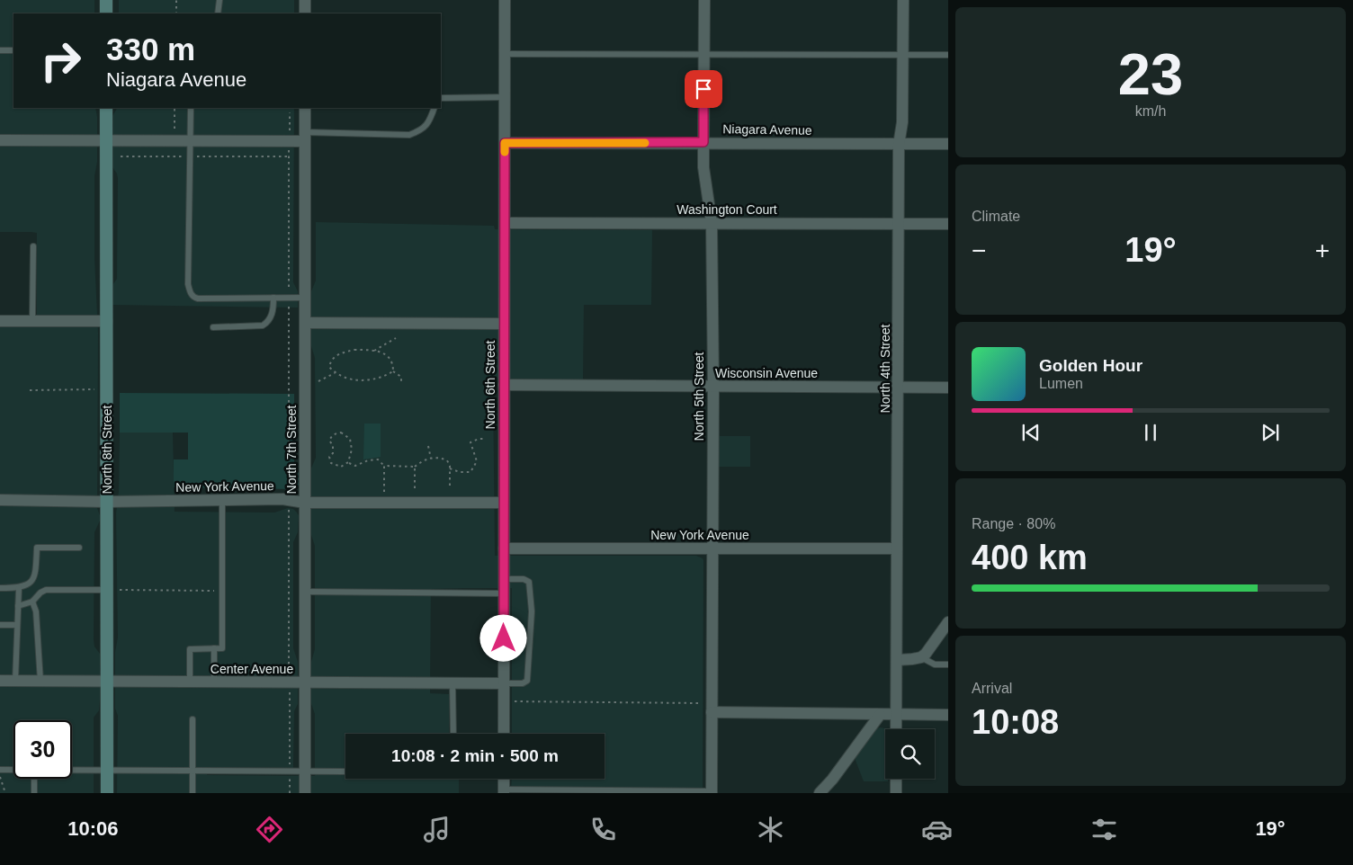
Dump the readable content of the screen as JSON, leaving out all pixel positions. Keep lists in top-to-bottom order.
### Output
{
  "streets": {
    "main road": ["North 8th Street"],
    "street": [
      "Niagara Avenue",
      "Washington Court",
      "North 4th Street",
      "Wisconsin Avenue",
      "North 6th Street",
      "North 5th Street",
      "North 7th Street",
      "New York Avenue",
      "Center Avenue"
    ]
  },
  "crossings": [
    ["Niagara Avenue", "North 4th Street"],
    ["Niagara Avenue", "North 6th Street"],
    ["Niagara Avenue", "North 5th Street"],
    ["Washington Court", "North 4th Street"],
    ["Washington Court", "North 6th Street"],
    ["Washington Court", "North 5th Street"],
    ["North 4th Street", "Wisconsin Avenue"],
    ["North 4th Street", "New York Avenue"],
    ["Wisconsin Avenue", "North 6th Street"],
    ["Wisconsin Avenue", "North 5th Street"],
    ["North 6th Street", "New York Avenue"],
    ["North 6th Street", "Center Avenue"],
    ["North 5th Street", "New York Avenue"],
    ["North 8th Street", "New York Avenue"],
    ["North 8th Street", "Center Avenue"],
    ["North 7th Street", "New York Avenue"],
    ["North 7th Street", "Center Avenue"]
  ],
  "page": {
    "tile": [
      ["23", "km/h"],
      "Climate",
      ["Range · 80%", "400 km"],
      ["Arrival", "10:08"]
    ],
    "turn": ["330 m", "Niagara Avenue"],
    "heat": ["−", "19°", "+"],
    "song": ["Golden Hour", "Lumen"],
    "limit": "30",
    "trip": "10:08 · 2 min · 500 m",
    "tabs": ["10:06", "19°"]
  }
}
